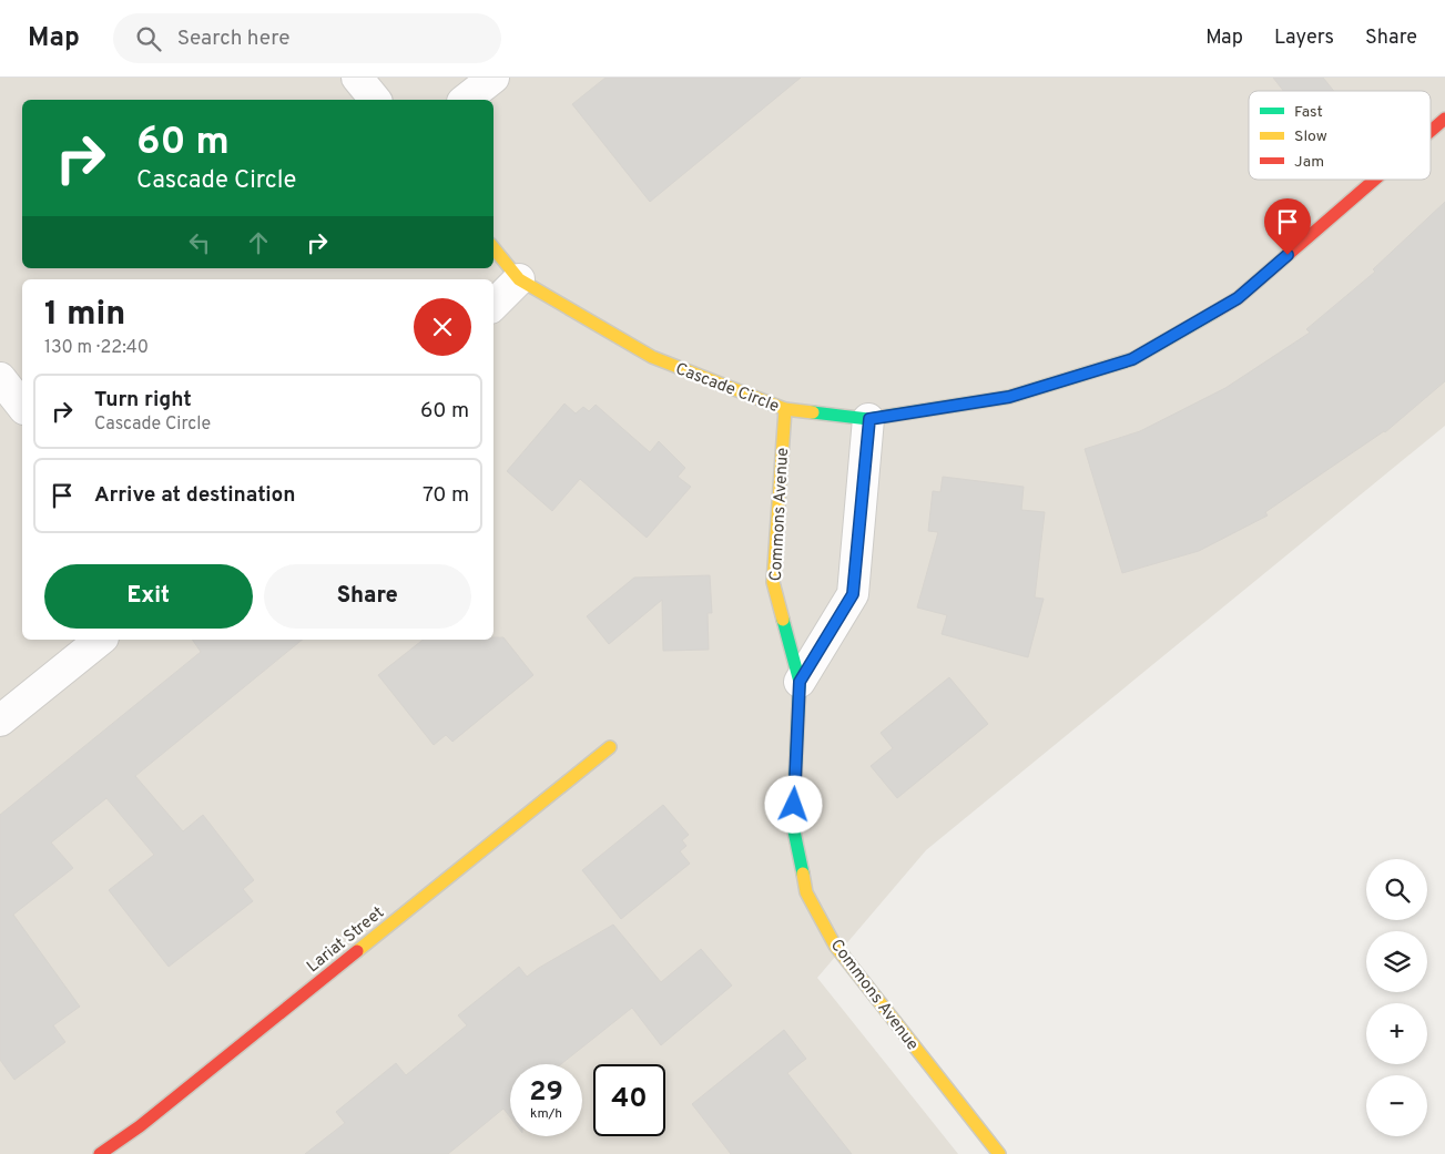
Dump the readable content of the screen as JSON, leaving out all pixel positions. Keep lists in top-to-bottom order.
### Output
{
  "streets": {
    "street": ["Cascade Circle", "Commons Avenue", "Lariat Street"]
  },
  "crossings": [
    ["Cascade Circle", "Commons Avenue"]
  ],
  "legend": ["Fast", "Slow", "Jam"],
  "page": {
    "header": "Map",
    "search": "Search here",
    "nav": ["Map", "Layers", "Share"],
    "turn": ["60 m", "Cascade Circle"],
    "heading": ["1 min", "130 m · 22:40"],
    "list": [
      {
        "name": "Turn right",
        "note": "Cascade Circle",
        "value": "60 m"
      },
      {
        "name": "Arrive at destination",
        "value": "70 m"
      }
    ],
    "buttons": ["Exit", "Share"],
    "map_buttons": ["+", "−"],
    "speed": "29 km/h",
    "limit": "40"
  }
}
